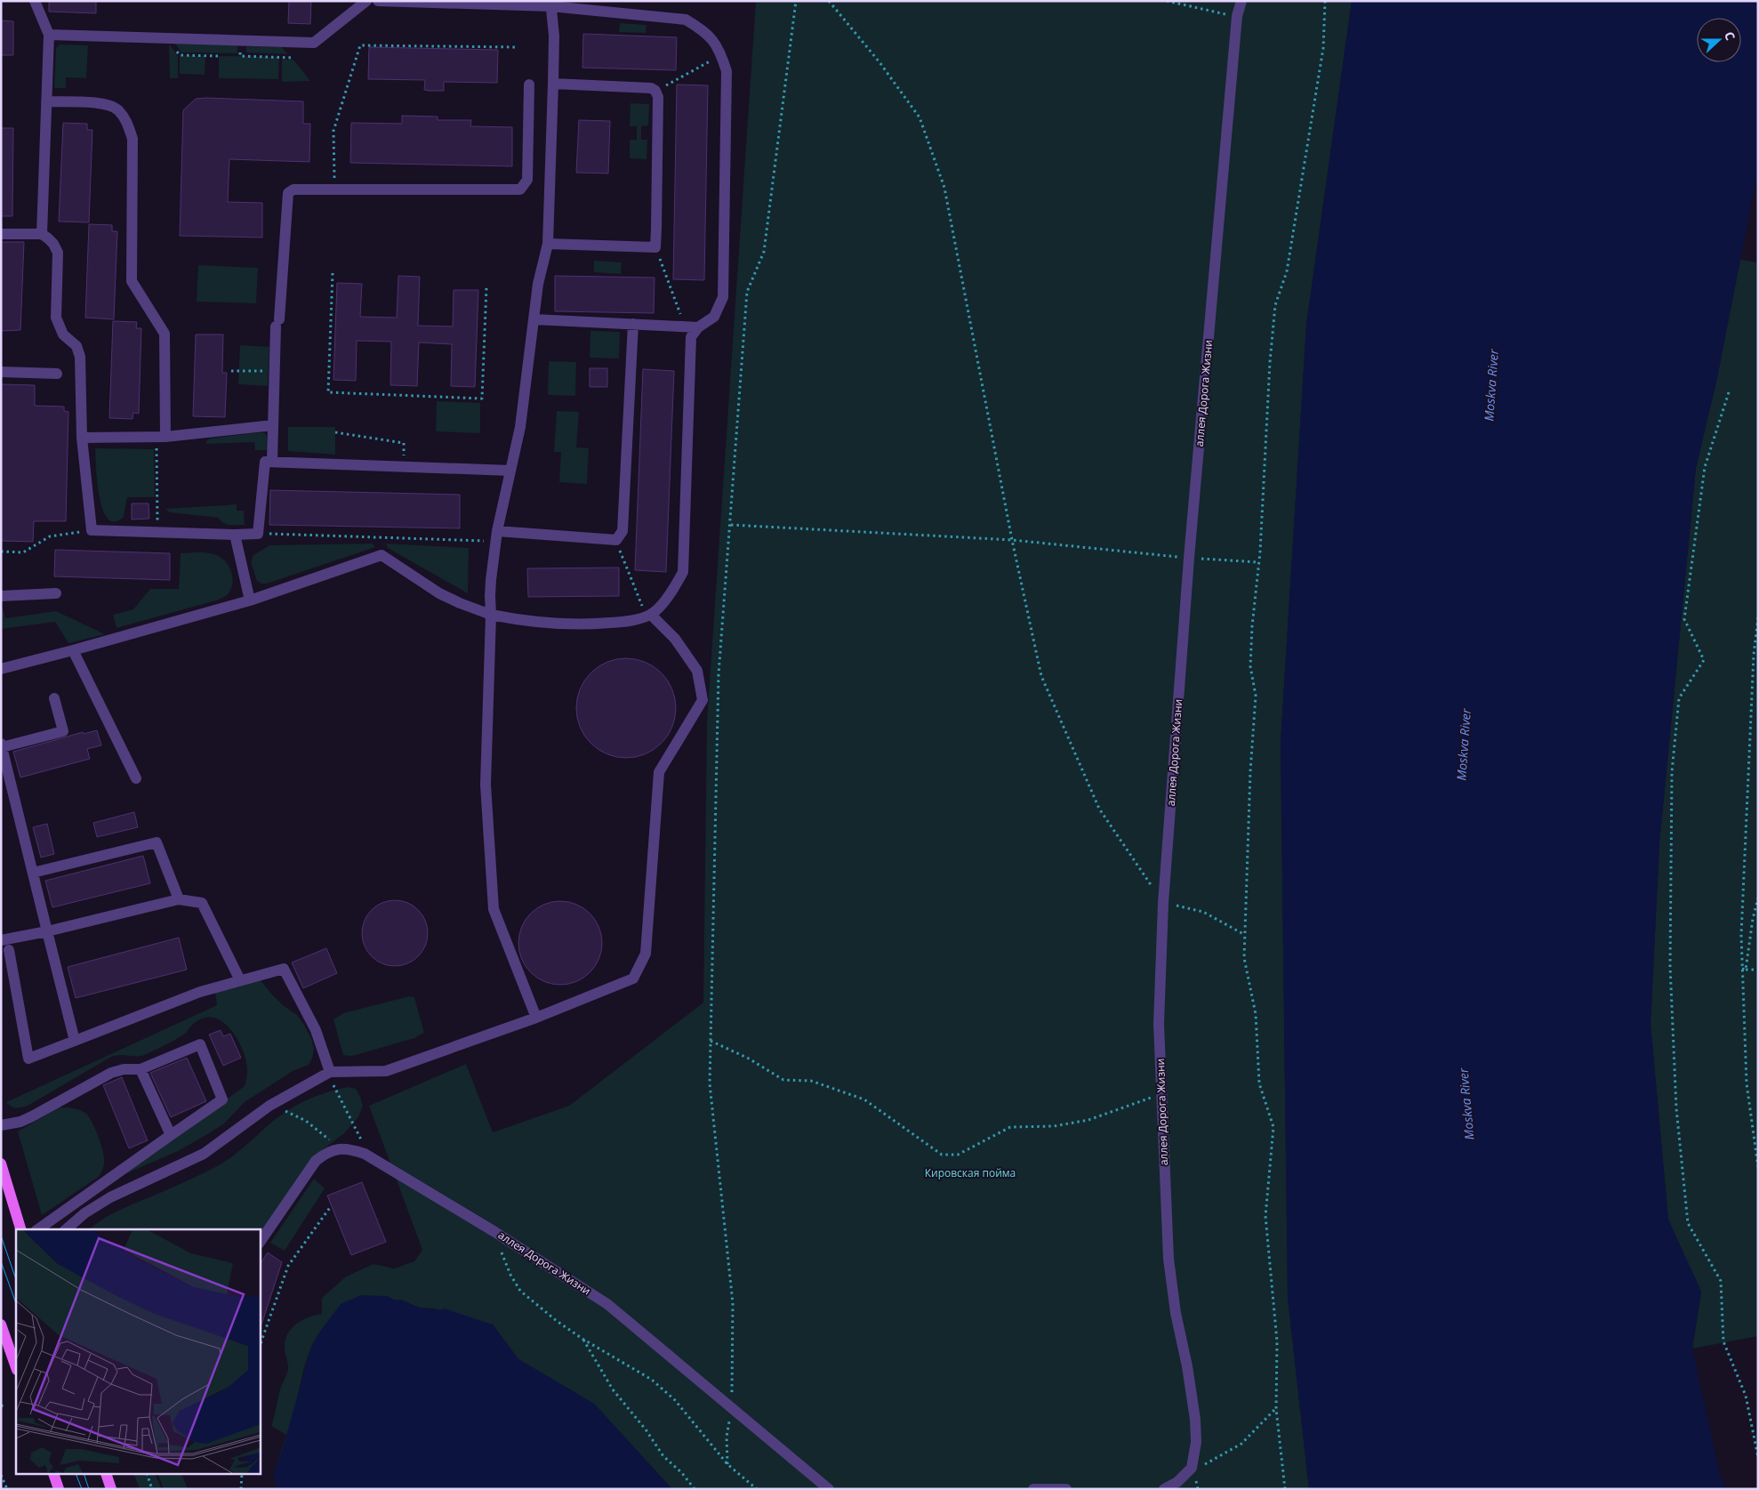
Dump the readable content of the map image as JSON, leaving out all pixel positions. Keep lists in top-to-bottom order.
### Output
{
  "streets": {
    "street": ["аллея Дорога Жизни"]
  },
  "water": ["Moskva River"],
  "parks": ["Кировская пойма"],
  "north": "right"
}
